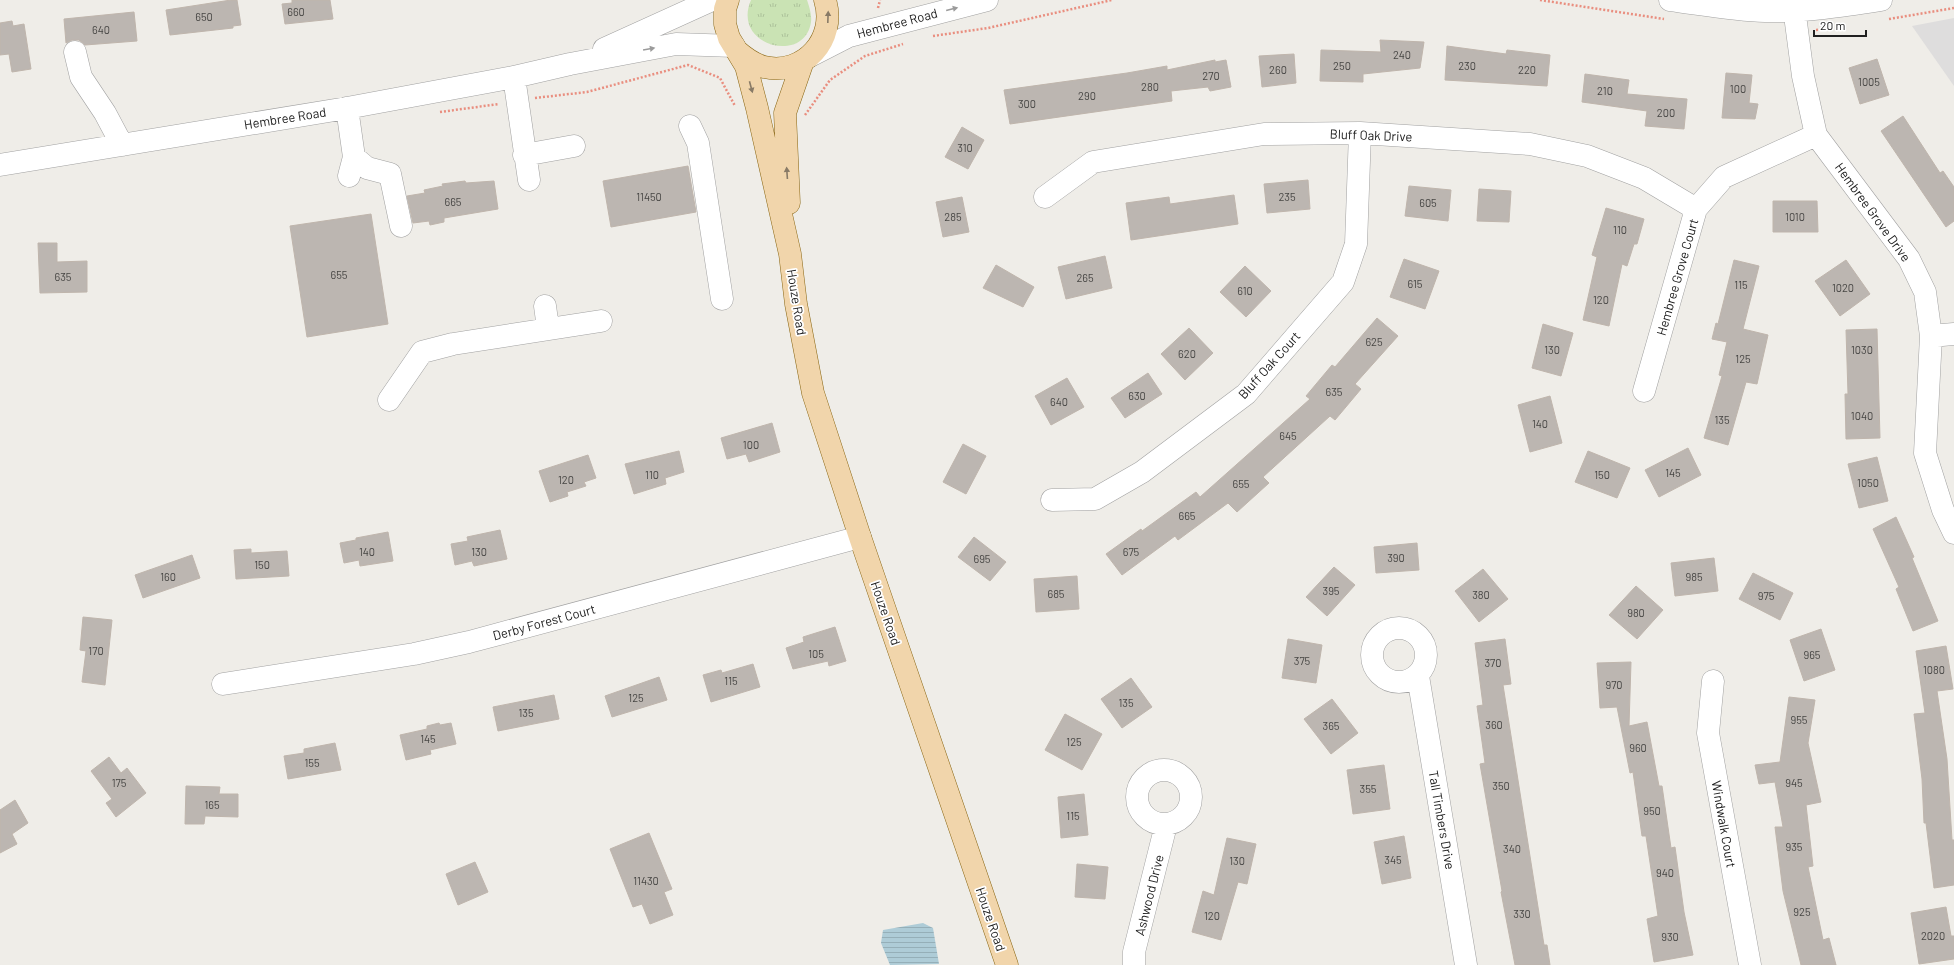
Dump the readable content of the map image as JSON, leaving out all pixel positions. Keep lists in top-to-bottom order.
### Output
{
  "streets": {
    "main road": ["Houze Road"],
    "street": [
      "Hembree Road",
      "Bluff Oak Drive",
      "Hembree Grove Drive",
      "Hembree Grove Court",
      "Bluff Oak Court",
      "Derby Forest Court",
      "Tall Timbers Drive",
      "Windwalk Court",
      "Ashwood Drive"
    ]
  },
  "crossings": [
    ["Hembree Road", "Houze Road"],
    ["Bluff Oak Drive", "Hembree Grove Court"],
    ["Bluff Oak Drive", "Bluff Oak Court"],
    ["Hembree Grove Drive", "Hembree Grove Court"],
    ["Houze Road", "Derby Forest Court"]
  ],
  "house_numbers": [
    "660",
    "650",
    "640",
    "240",
    "250",
    "230",
    "260",
    "220",
    "270",
    "1005",
    "280",
    "100",
    "210",
    "290",
    "300",
    "200",
    "310",
    "11450",
    "235",
    "665",
    "605",
    "285",
    "1010",
    "110",
    "655",
    "635",
    "265",
    "615",
    "115",
    "1020",
    "610",
    "120",
    "625",
    "130",
    "1030",
    "620",
    "125",
    "635",
    "630",
    "640",
    "1040",
    "135",
    "140",
    "645",
    "100",
    "145",
    "110",
    "150",
    "120",
    "1050",
    "655",
    "665",
    "140",
    "130",
    "675",
    "390",
    "695",
    "150",
    "160",
    "985",
    "395",
    "685",
    "380",
    "975",
    "980",
    "170",
    "105",
    "965",
    "375",
    "370",
    "1080",
    "115",
    "970",
    "125",
    "135",
    "135",
    "955",
    "360",
    "365",
    "145",
    "125",
    "960",
    "155",
    "175",
    "945",
    "350",
    "355",
    "165",
    "950",
    "115",
    "935",
    "340",
    "345",
    "130",
    "940",
    "11430",
    "925",
    "330",
    "120",
    "2020",
    "930"
  ],
  "scale_bar": "20 m"
}
